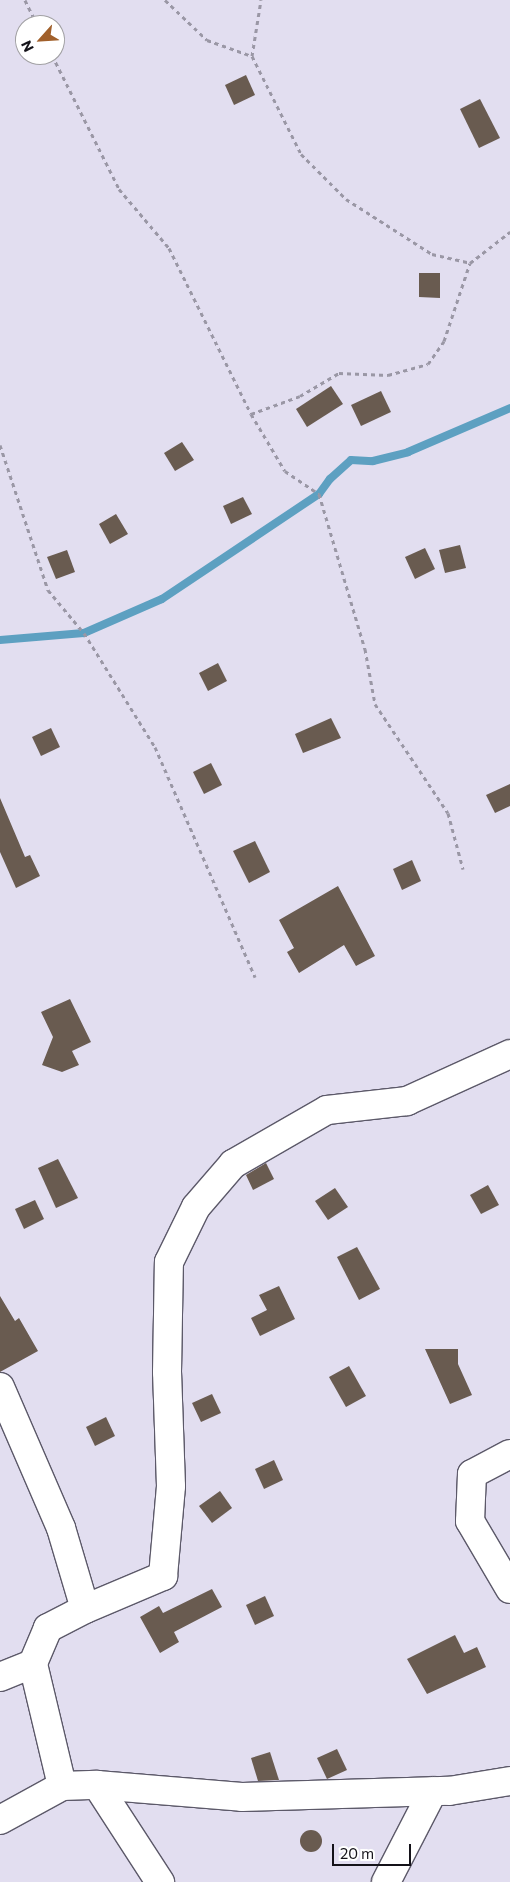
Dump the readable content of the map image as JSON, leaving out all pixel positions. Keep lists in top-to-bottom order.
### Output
{
  "scale_bar": "20 m",
  "north": "bottom left"
}
